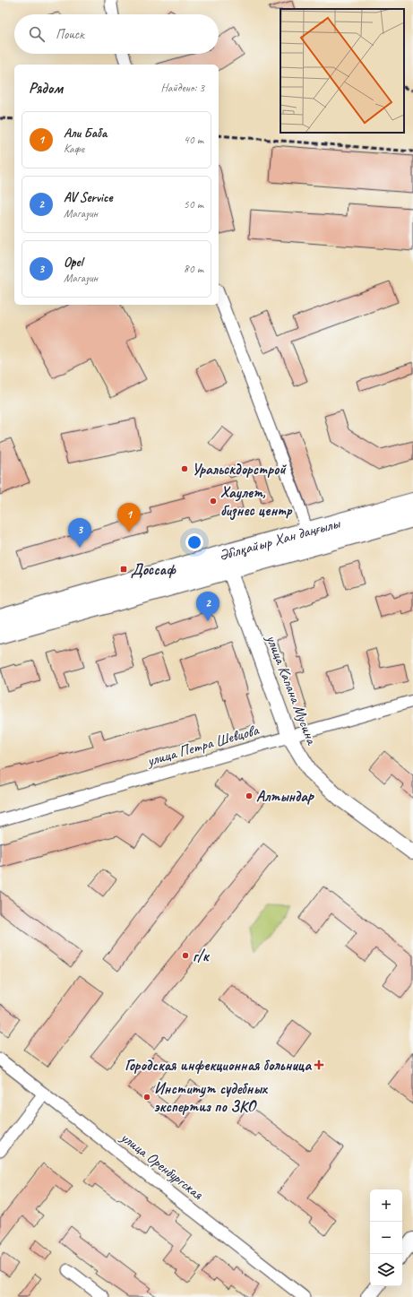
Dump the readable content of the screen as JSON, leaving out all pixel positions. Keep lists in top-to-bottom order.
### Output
{
  "streets": {
    "main road": ["Әбілқайыр Хан даңғылы"],
    "street": ["улица Капана Мусина", "улица Петра Шевцова", "улица Оренбургская"]
  },
  "crossings": [
    ["Әбілқайыр Хан даңғылы", "улица Капана Мусина"],
    ["улица Капана Мусина", "улица Петра Шевцова"]
  ],
  "places": {
    "other": [
      "Уральскдорстрой",
      "Хаулет, бизнес центр",
      "Алтындар",
      "г/к",
      "Институт судебных экспертиз по ЗКО"
    ],
    "transit": ["Доссаф"],
    "health": ["Городская инфекционная больница"]
  },
  "page": {
    "search": "Поиск",
    "heading": ["Рядом", "Найдено: 3"],
    "list": [
      {
        "mark": "1",
        "name": "Али Баба",
        "note": "Кафе",
        "value": "40 m"
      },
      {
        "mark": "2",
        "name": "AV Service",
        "note": "Магазин",
        "value": "50 m"
      },
      {
        "mark": "3",
        "name": "Opel",
        "note": "Магазин",
        "value": "80 m"
      }
    ],
    "pins": ["1", "3", "2"],
    "map_buttons": ["+", "−"]
  }
}
